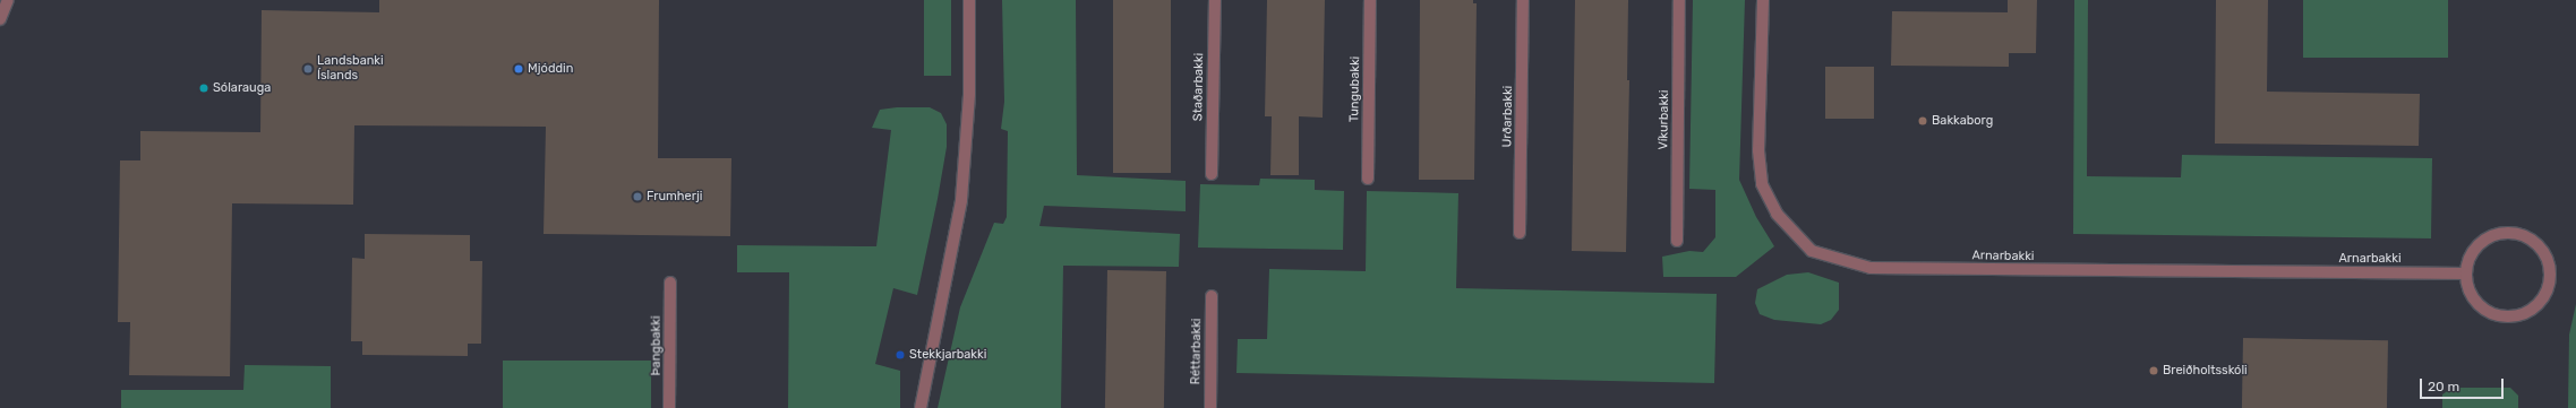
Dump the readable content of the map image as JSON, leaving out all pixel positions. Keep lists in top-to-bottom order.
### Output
{
  "streets": {
    "street": [
      "Staðarbakki",
      "Tungubakki",
      "Urðarbakki",
      "Víkurbakki",
      "Arnarbakki",
      "Þangbakki",
      "Réttarbakki"
    ]
  },
  "places": [
    "Landsbanki Íslands",
    "Mjóddin",
    "Sólarauga",
    "Bakkaborg",
    "Frumherji",
    "Stekkjarbakki",
    "Breiðholtsskóli"
  ],
  "scale_bar": "20 m"
}
